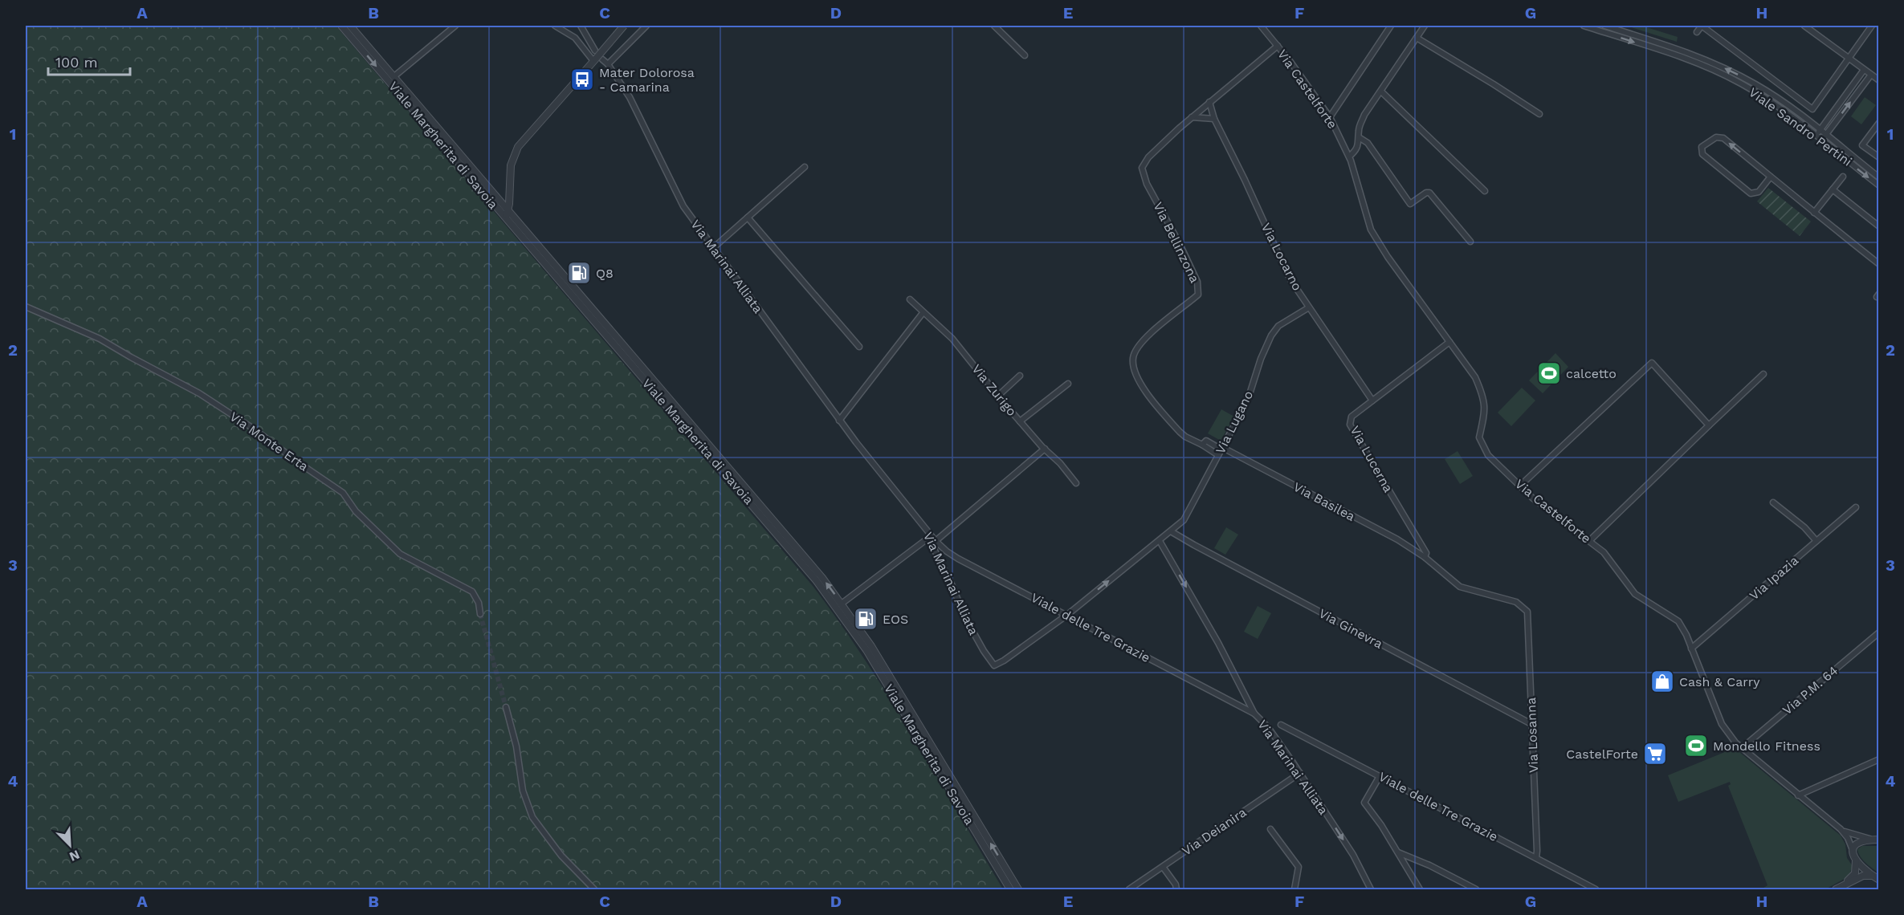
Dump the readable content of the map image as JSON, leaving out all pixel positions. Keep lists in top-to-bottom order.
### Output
{
  "streets": {
    "street": [
      "Via Castelforte",
      "Viale Sandro Pertini",
      "Viale Margherita di Savoia",
      "Via Bellinzona",
      "Via Locarno",
      "Via Marinai Alliata",
      "Via Zurigo",
      "Via Lugano",
      "Via Monte Erta",
      "Via Lucerna",
      "Via Basilea",
      "Via Ipazia",
      "Viale delle Tre Grazie",
      "Via Ginevra",
      "Via P.M. 64",
      "Via Losanna",
      "Via Deianira"
    ]
  },
  "crossings": [
    ["Via Castelforte", "Via Bellinzona"],
    ["Via Castelforte", "Via Lucerna"],
    ["Via Castelforte", "Via Ipazia"],
    ["Via Castelforte", "Via P.M. 64"],
    ["Via Bellinzona", "Via Locarno"],
    ["Via Bellinzona", "Via Lugano"],
    ["Via Bellinzona", "Via Basilea"],
    ["Via Locarno", "Via Lugano"],
    ["Via Locarno", "Via Lucerna"],
    ["Via Marinai Alliata", "Via Lugano"],
    ["Via Marinai Alliata", "Viale delle Tre Grazie"],
    ["Via Marinai Alliata", "Via Deianira"],
    ["Via Lugano", "Via Basilea"],
    ["Via Lugano", "Via Ginevra"],
    ["Via Lucerna", "Via Basilea"],
    ["Via Basilea", "Via Losanna"],
    ["Viale delle Tre Grazie", "Via Losanna"],
    ["Via Ginevra", "Via Losanna"]
  ],
  "places": {
    "bus stop": ["Mater Dolorosa - Camarina"],
    "fuel station": ["Q8", "EOS"],
    "sports": ["calcetto", "Mondello Fitness"],
    "shop": ["Cash & Carry"],
    "supermarket": ["CastelForte"]
  },
  "scale_bar": "100 m",
  "north": "bottom right",
  "grid": {
    "columns": [
      "A",
      "B",
      "C",
      "D",
      "E",
      "F",
      "G",
      "H"
    ],
    "rows": [
      "1",
      "2",
      "3",
      "4"
    ]
  }
}
